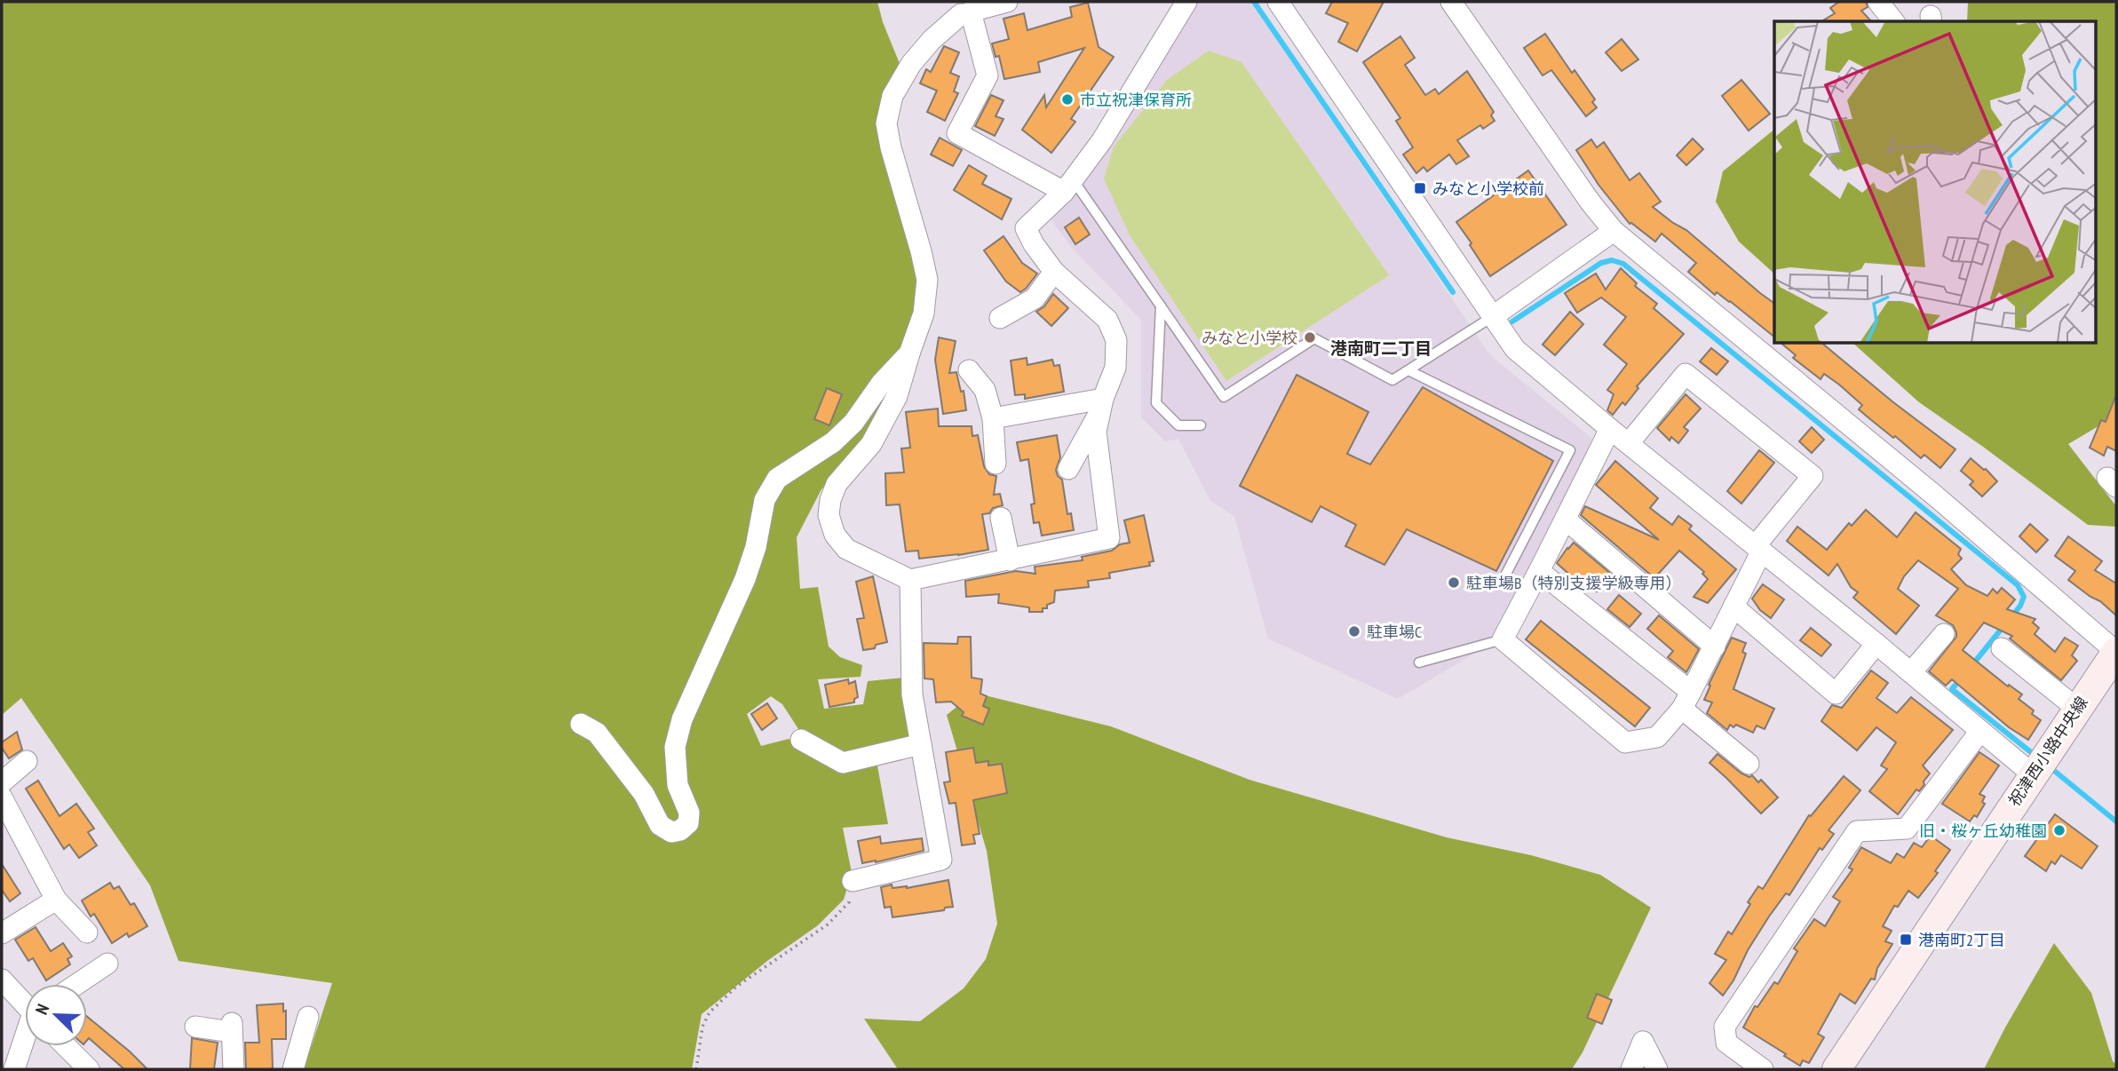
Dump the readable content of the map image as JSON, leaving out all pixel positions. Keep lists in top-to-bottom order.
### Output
{
  "streets": {
    "main road": ["祝津西小路中央線"]
  },
  "districts": ["港南町二丁目"],
  "places": {
    "other": [
      "市立祝津保育所",
      "みなと小学校",
      "駐車場B（特別支援学級専用）",
      "駐車場C",
      "旧・桜ヶ丘幼稚園"
    ],
    "transit": ["みなと小学校前", "港南町2丁目"]
  },
  "north": "top left"
}
